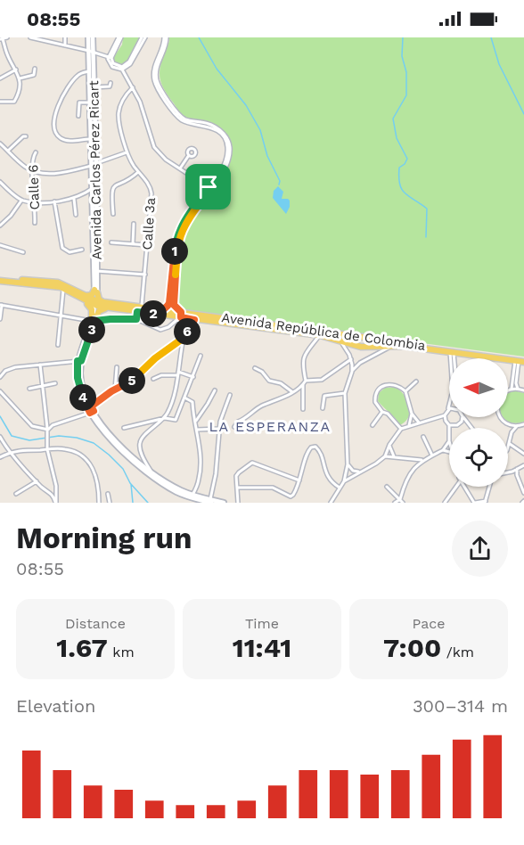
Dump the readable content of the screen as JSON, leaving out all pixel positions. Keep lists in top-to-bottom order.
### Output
{
  "streets": {
    "main road": ["Avenida Carlos Pérez Ricart", "Avenida República de Colombia"],
    "street": ["Calle 6", "Calle 3a"]
  },
  "crossings": [
    ["Avenida Carlos Pérez Ricart", "Avenida República de Colombia"],
    ["Calle 3a", "Avenida República de Colombia"]
  ],
  "districts": ["LA ESPERANZA"],
  "north": "left",
  "page": {
    "status": "08:55",
    "pins": [
      "1",
      "2",
      "3",
      "6",
      "5",
      "4"
    ],
    "heading": ["Morning run", "08:55"],
    "stats": [
      ["Distance", "1.67 km"],
      ["Time", "11:41"],
      ["Pace", "7:00 /km"]
    ],
    "chart": ["Elevation", "300–314 m"]
  }
}
